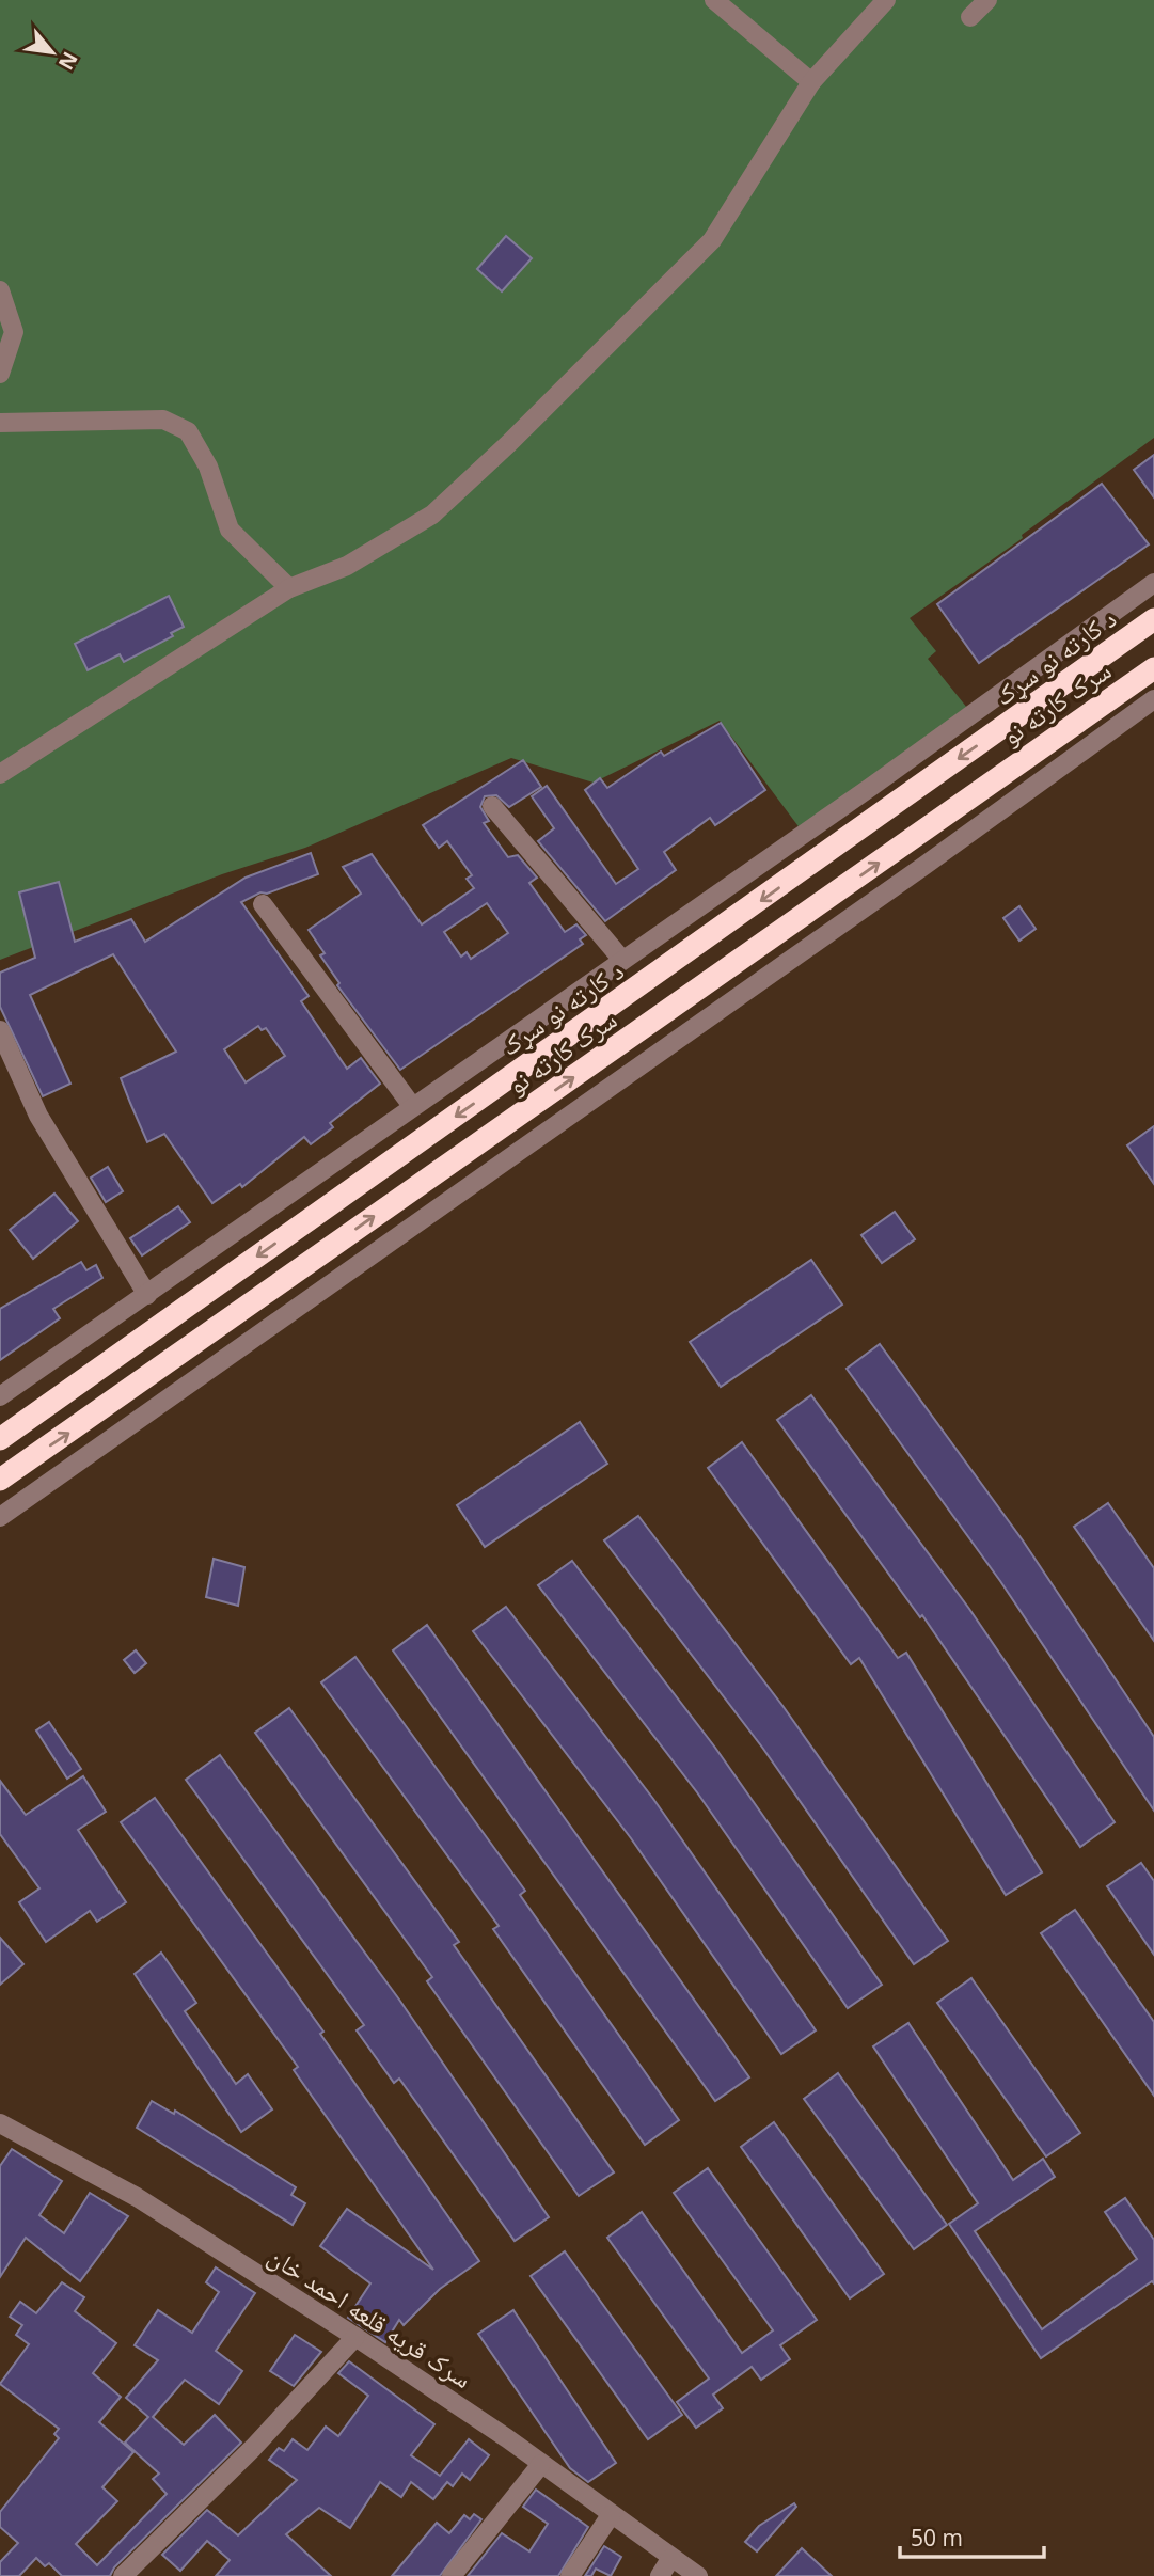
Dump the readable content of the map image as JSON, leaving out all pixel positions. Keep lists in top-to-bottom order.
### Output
{
  "streets": {
    "highway": ["د کارته نو سړک", "سرک کارته نو"],
    "street": ["سرک قریه قلعه احمد خان"]
  },
  "one_way": ["د کارته نو سړک", "سرک کارته نو"],
  "scale_bar": "50 m",
  "north": "bottom right"
}
